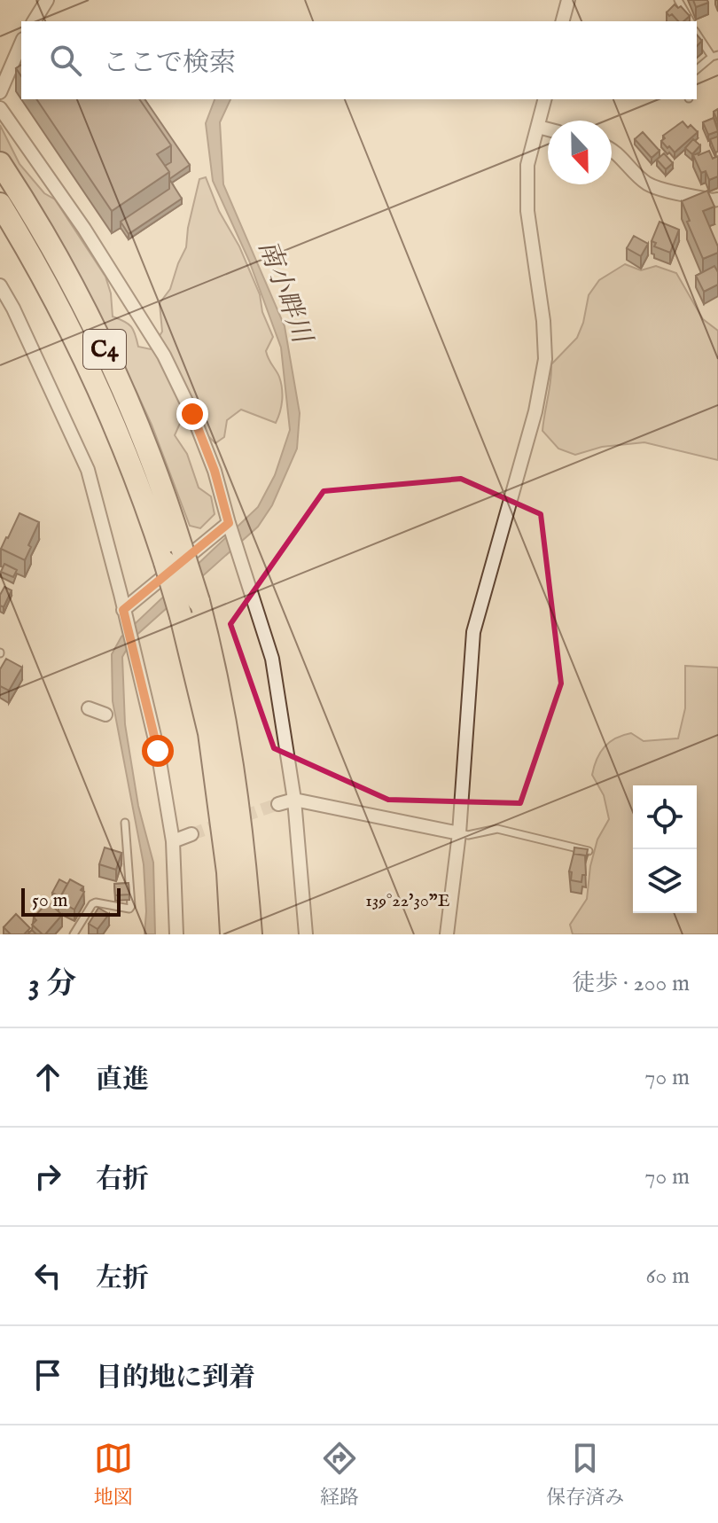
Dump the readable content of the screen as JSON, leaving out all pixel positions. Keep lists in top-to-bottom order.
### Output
{
  "streets": {
    "highway": ["C4"]
  },
  "water": ["南小畔川"],
  "scale_bar": "50 m",
  "north": "bottom",
  "page": {
    "search": "ここで検索",
    "scale": "50 m",
    "heading": ["3 分", "徒歩 · 200 m"],
    "list": [
      ["直進", "70 m"],
      ["右折", "70 m"],
      ["左折", "60 m"],
      "目的地に到着"
    ],
    "nav": ["地図", "経路", "保存済み"]
  },
  "coordinates": ["139°22'30\"E"]
}
